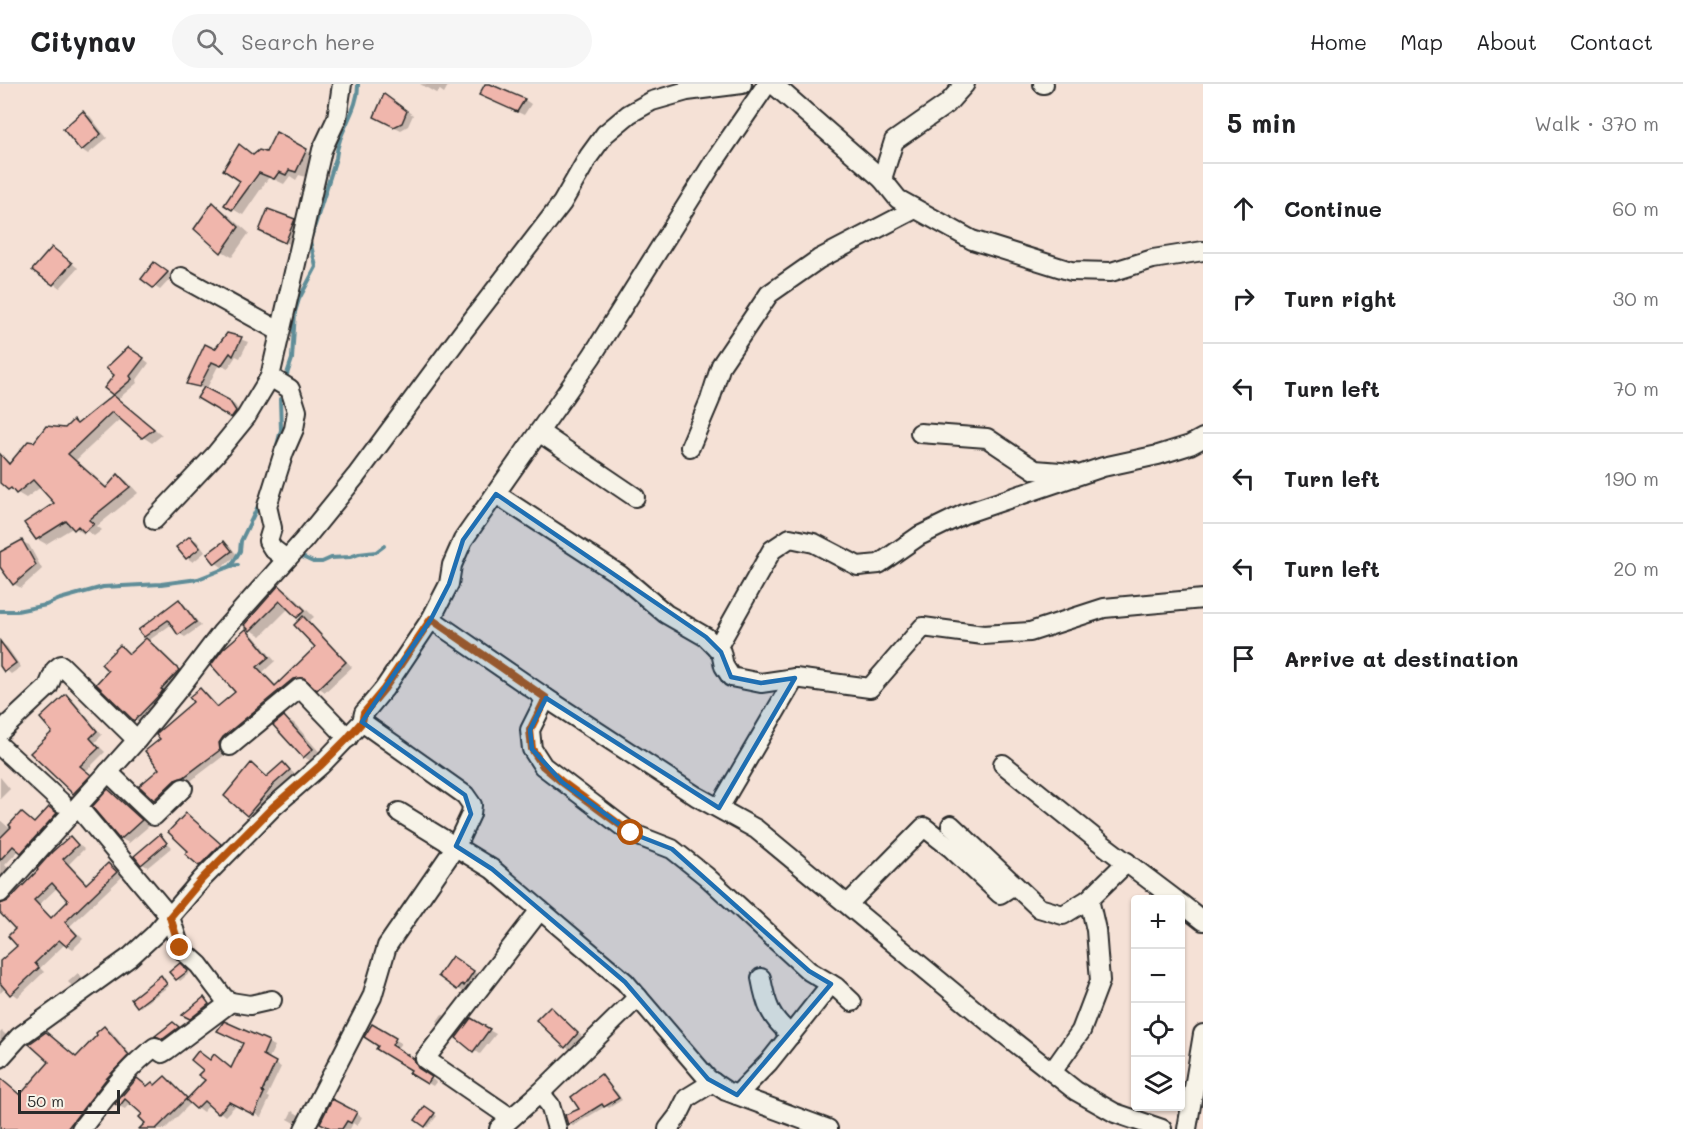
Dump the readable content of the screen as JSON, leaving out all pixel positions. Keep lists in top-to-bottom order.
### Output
{
  "scale_bar": "50 m",
  "page": {
    "header": "Citynav",
    "search": "Search here",
    "nav": [
      "Home",
      "Map",
      "About",
      "Contact"
    ],
    "heading": ["5 min", "Walk · 370 m"],
    "list": [
      ["Continue", "60 m"],
      ["Turn right", "30 m"],
      ["Turn left", "70 m"],
      ["Turn left", "190 m"],
      ["Turn left", "20 m"],
      "Arrive at destination"
    ],
    "map_buttons": ["+", "−"],
    "scale": "50 m"
  }
}
